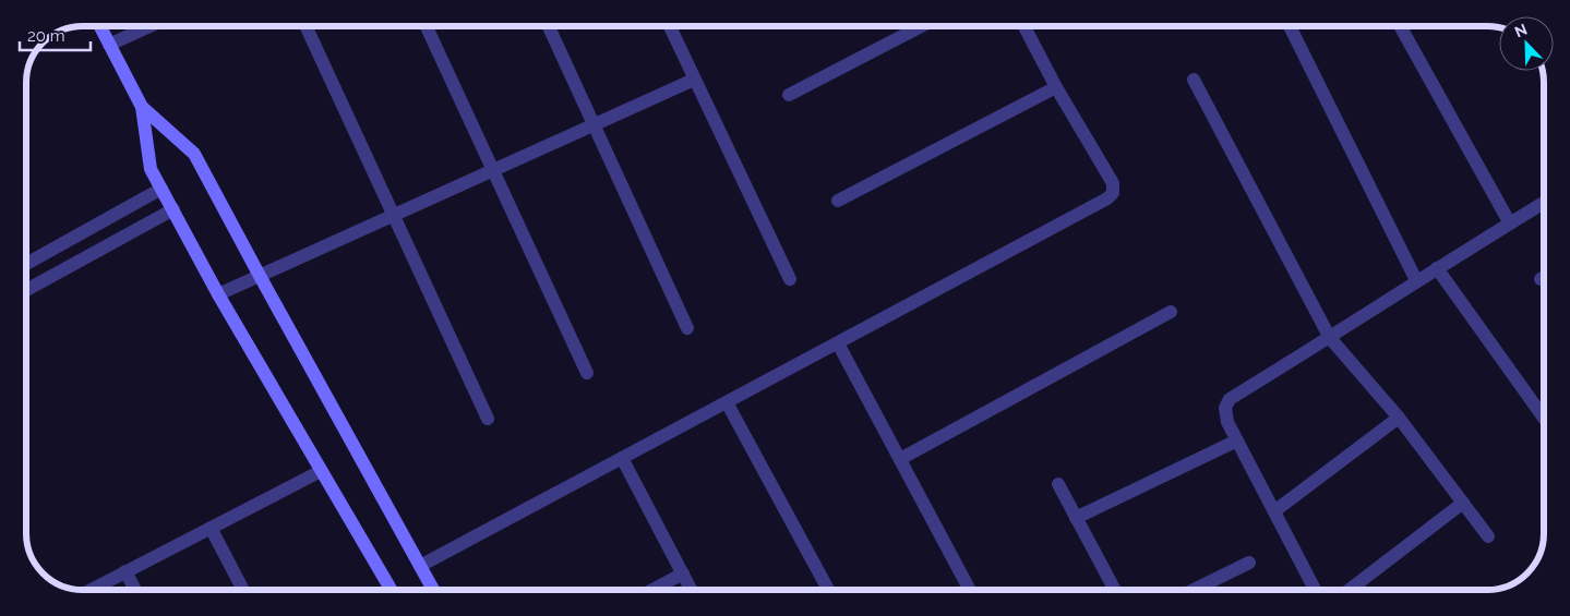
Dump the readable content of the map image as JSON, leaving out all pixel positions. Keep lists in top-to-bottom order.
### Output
{
  "scale_bar": "20 m",
  "north": "top left"
}
